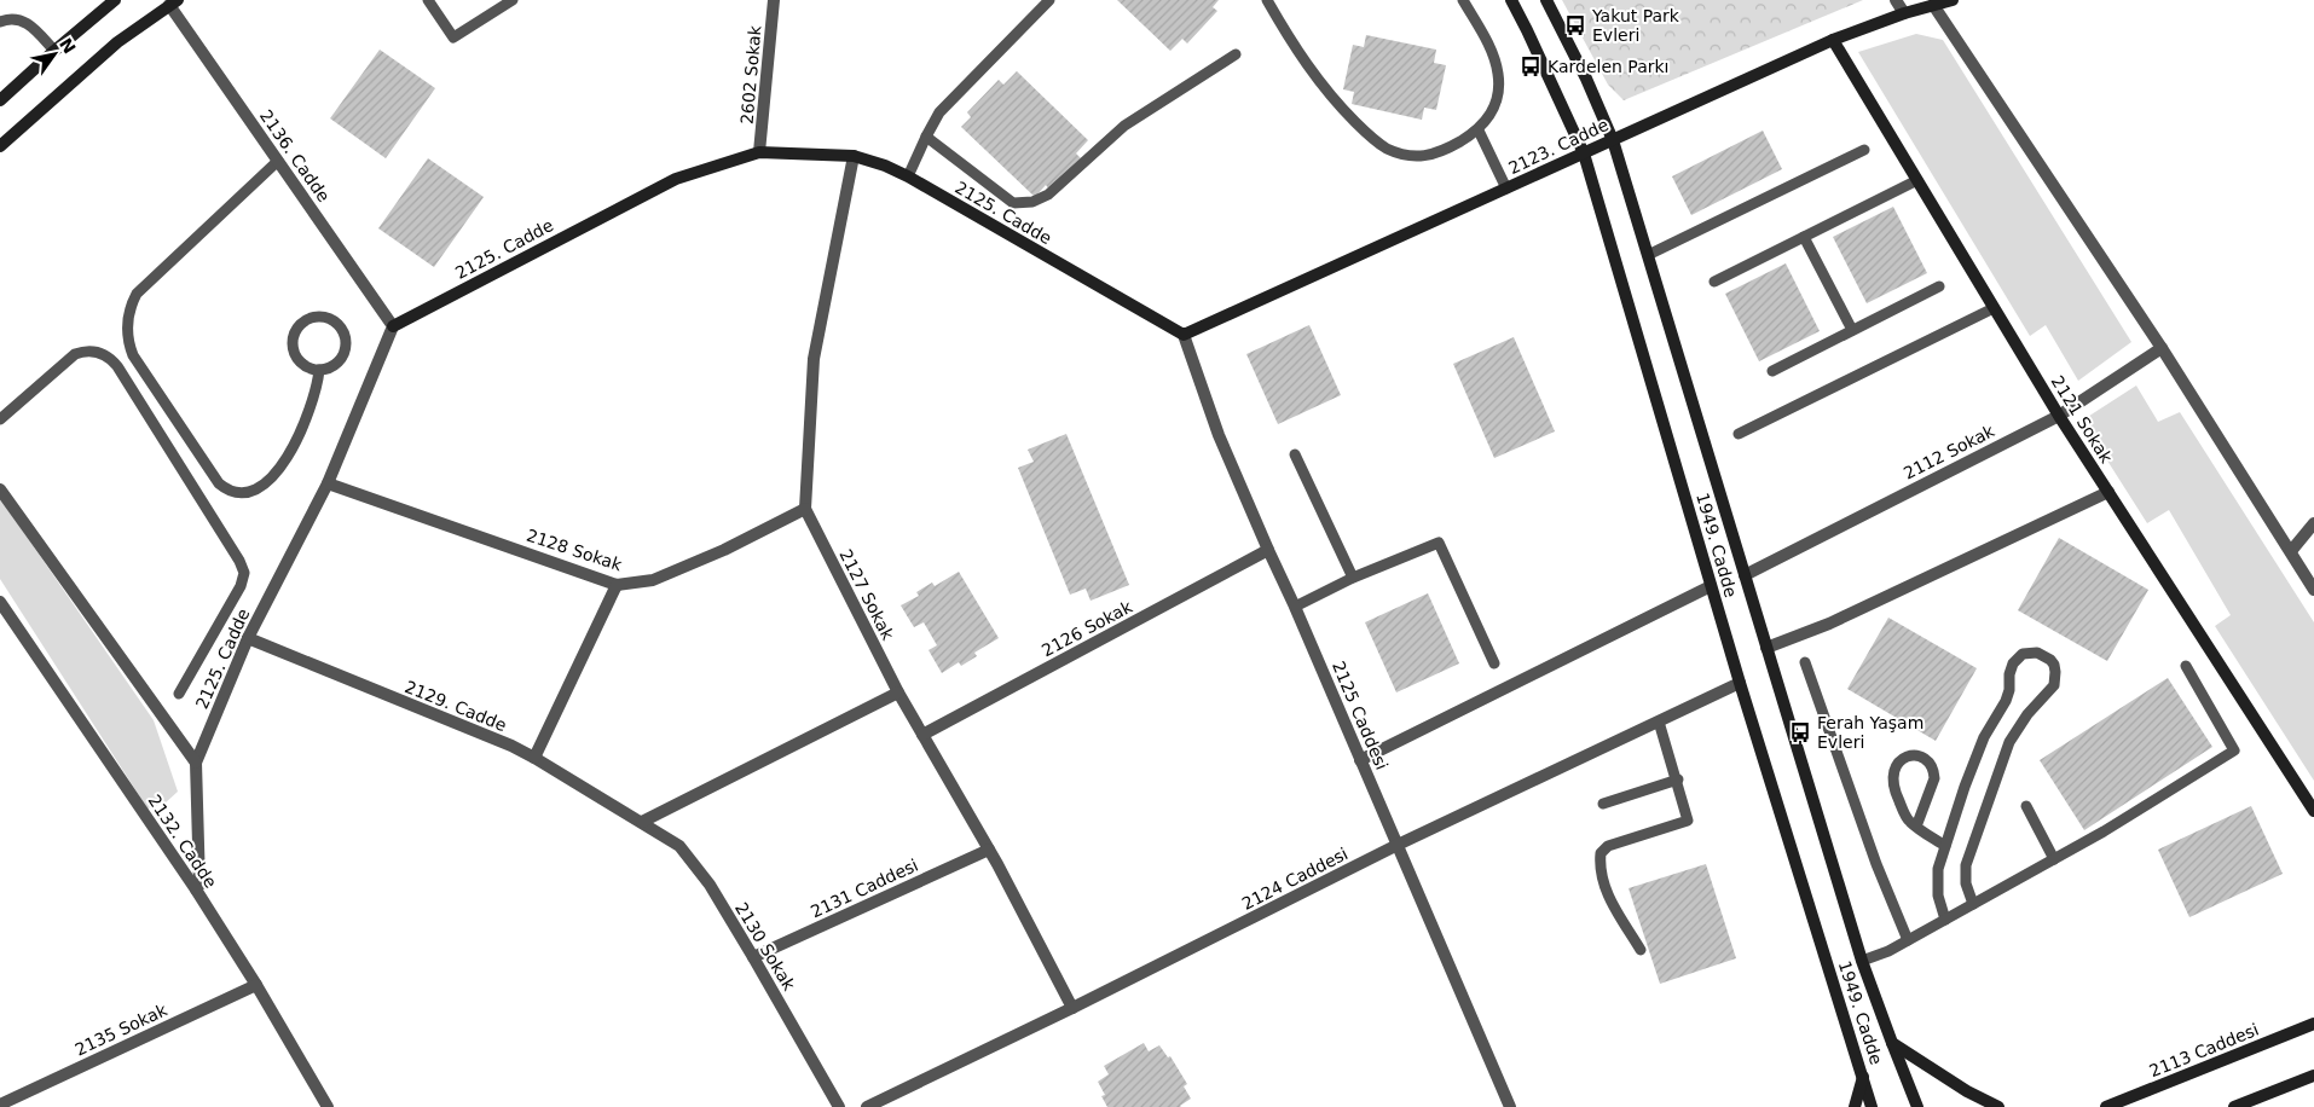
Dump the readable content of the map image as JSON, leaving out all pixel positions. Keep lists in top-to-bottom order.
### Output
{
  "streets": {
    "street": [
      "2602 Sokak",
      "2123. Cadde",
      "2136. Cadde",
      "2125. Cadde",
      "2121 Sokak",
      "2112 Sokak",
      "1949. Cadde",
      "2128 Sokak",
      "2127 Sokak",
      "2126 Sokak",
      "2129. Cadde",
      "2125 Caddesi",
      "2132. Cadde",
      "2124 Caddesi",
      "2131 Caddesi",
      "2130 Sokak",
      "2135 Sokak",
      "2113 Caddesi"
    ]
  },
  "crossings": [
    ["2602 Sokak", "2125. Cadde"],
    ["2123. Cadde", "2125. Cadde"],
    ["2123. Cadde", "2121 Sokak"],
    ["2123. Cadde", "1949. Cadde"],
    ["2123. Cadde", "2125 Caddesi"],
    ["2136. Cadde", "2125. Cadde"],
    ["2125. Cadde", "2128 Sokak"],
    ["2125. Cadde", "2127 Sokak"],
    ["2125. Cadde", "2129. Cadde"],
    ["2125. Cadde", "2125 Caddesi"],
    ["2125. Cadde", "2132. Cadde"],
    ["2121 Sokak", "2112 Sokak"],
    ["2112 Sokak", "1949. Cadde"],
    ["1949. Cadde", "2124 Caddesi"],
    ["2128 Sokak", "2127 Sokak"],
    ["2127 Sokak", "2126 Sokak"],
    ["2127 Sokak", "2124 Caddesi"],
    ["2127 Sokak", "2131 Caddesi"],
    ["2126 Sokak", "2125 Caddesi"],
    ["2129. Cadde", "2130 Sokak"],
    ["2125 Caddesi", "2124 Caddesi"],
    ["2132. Cadde", "2135 Sokak"],
    ["2131 Caddesi", "2130 Sokak"]
  ],
  "places": {
    "bus stop": ["Yakut Park Evleri", "Kardelen Parkı", "Ferah Yaşam Evleri"]
  },
  "north": "top right"
}
